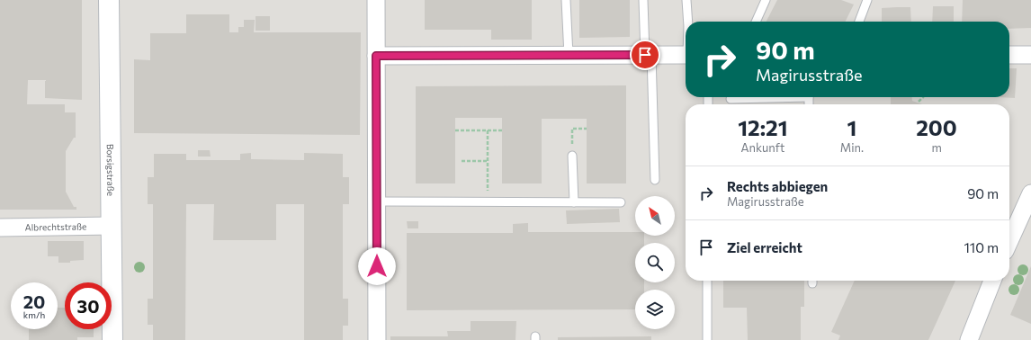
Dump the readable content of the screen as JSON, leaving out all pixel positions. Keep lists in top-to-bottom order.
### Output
{
  "streets": {
    "main road": ["Borsigstraße"],
    "street": ["Albrechtstraße"]
  },
  "crossings": [
    ["Borsigstraße", "Albrechtstraße"]
  ],
  "north": "top left",
  "page": {
    "turn": ["90 m", "Magirusstraße"],
    "eta": [
      "12:21",
      "Ankunft",
      "1",
      "Min.",
      "200",
      "m"
    ],
    "list": [
      {
        "name": "Rechts abbiegen",
        "note": "Magirusstraße",
        "value": "90 m"
      },
      {
        "name": "Ziel erreicht",
        "value": "110 m"
      }
    ],
    "speed": "20 km/h",
    "limit": "30"
  }
}
